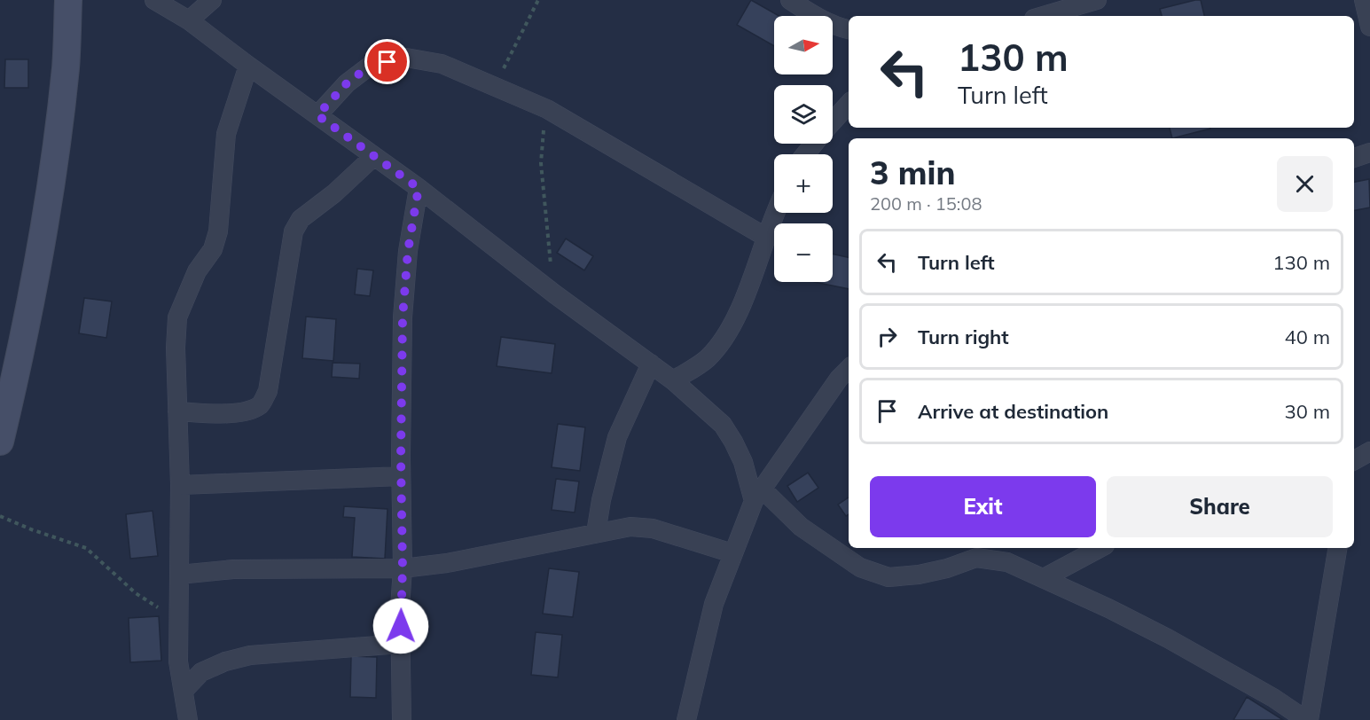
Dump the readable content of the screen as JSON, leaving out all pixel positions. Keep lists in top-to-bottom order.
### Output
{
  "north": "right",
  "page": {
    "map_buttons": ["+", "−"],
    "turn": ["130 m", "Turn left"],
    "heading": ["3 min", "200 m · 15:08"],
    "list": [
      {
        "name": "Turn left",
        "value": "130 m"
      },
      {
        "name": "Turn right",
        "value": "40 m"
      },
      {
        "name": "Arrive at destination",
        "value": "30 m"
      }
    ],
    "buttons": ["Exit", "Share"]
  }
}
